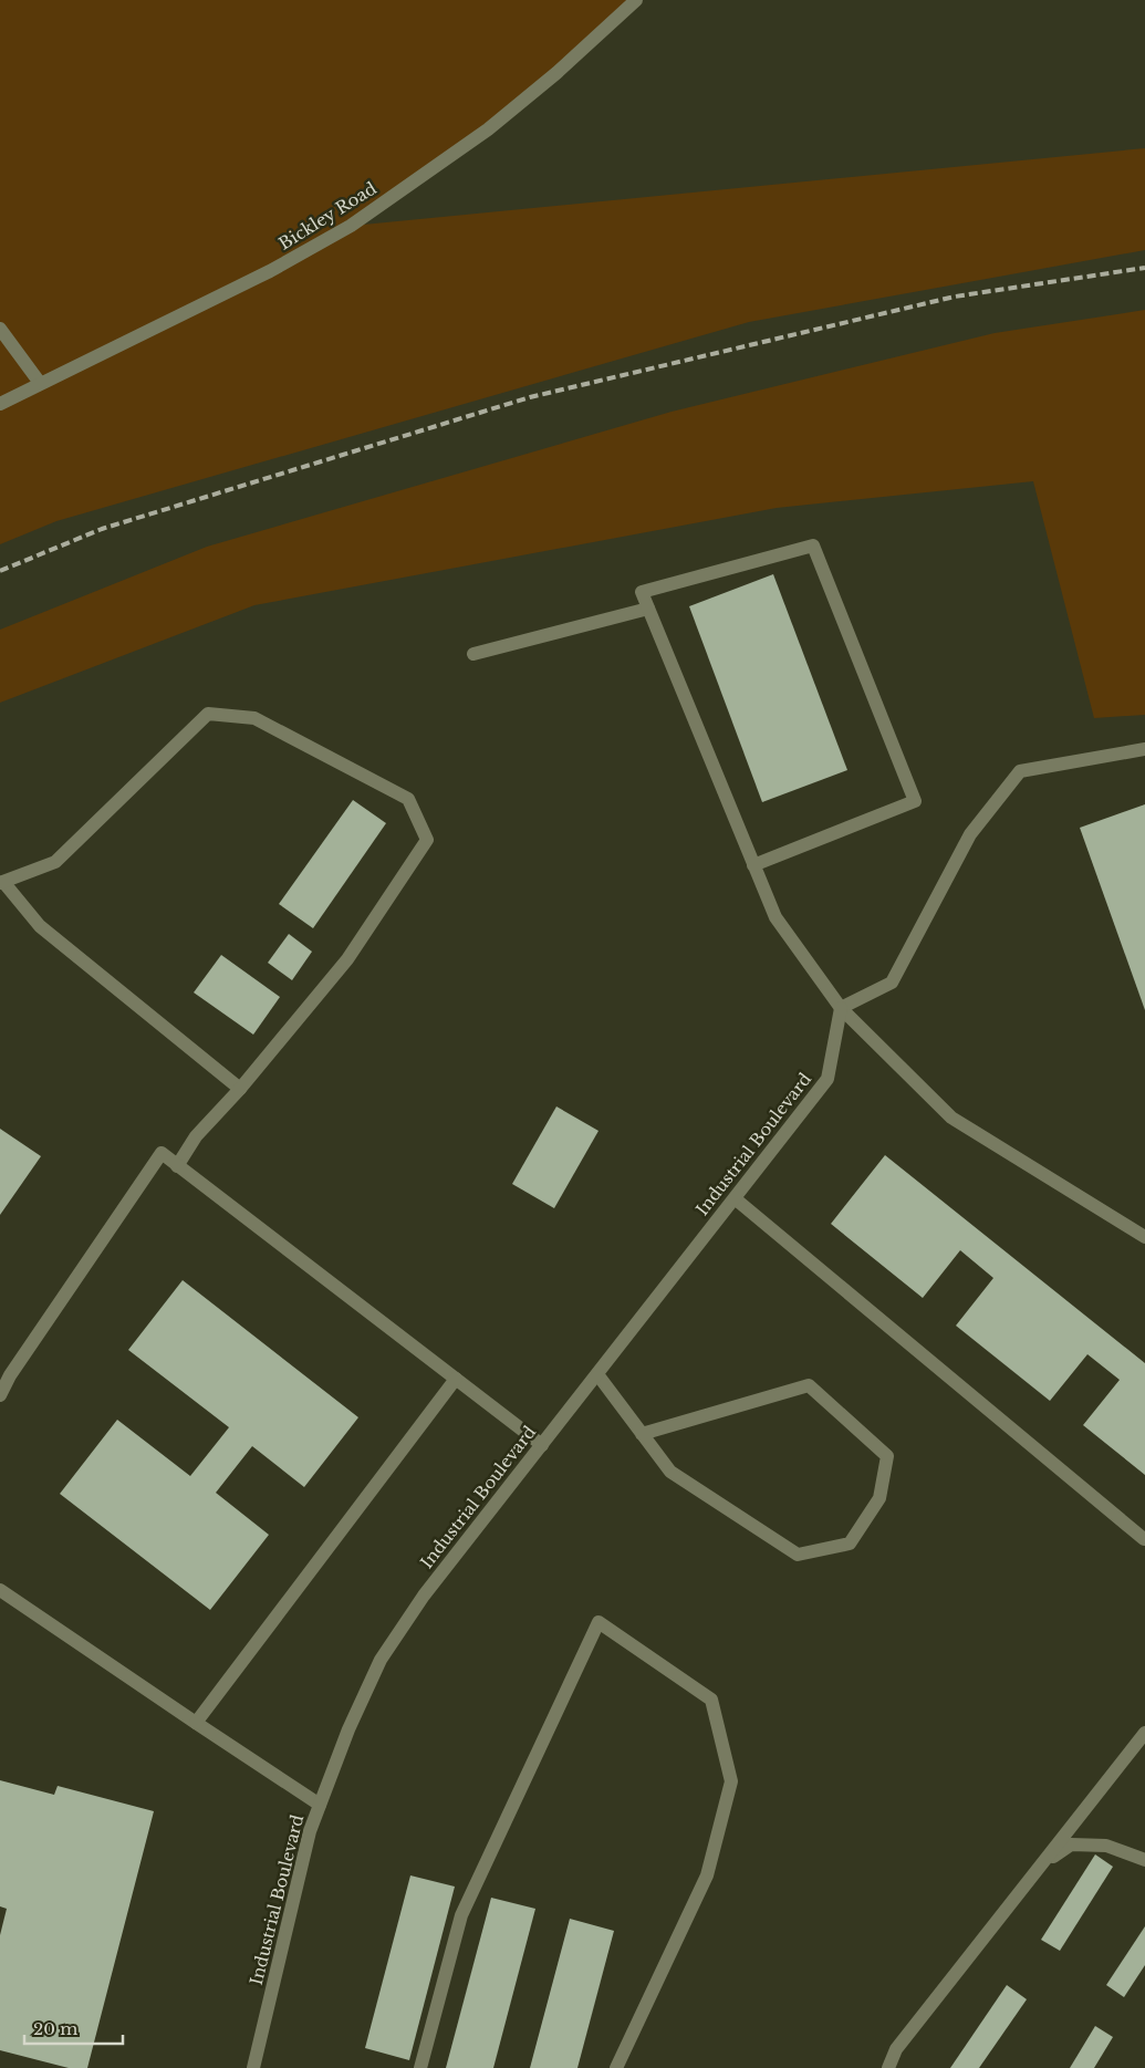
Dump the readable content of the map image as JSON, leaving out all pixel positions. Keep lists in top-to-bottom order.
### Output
{
  "streets": {
    "street": ["Bickley Road", "Industrial Boulevard"]
  },
  "scale_bar": "20 m"
}
